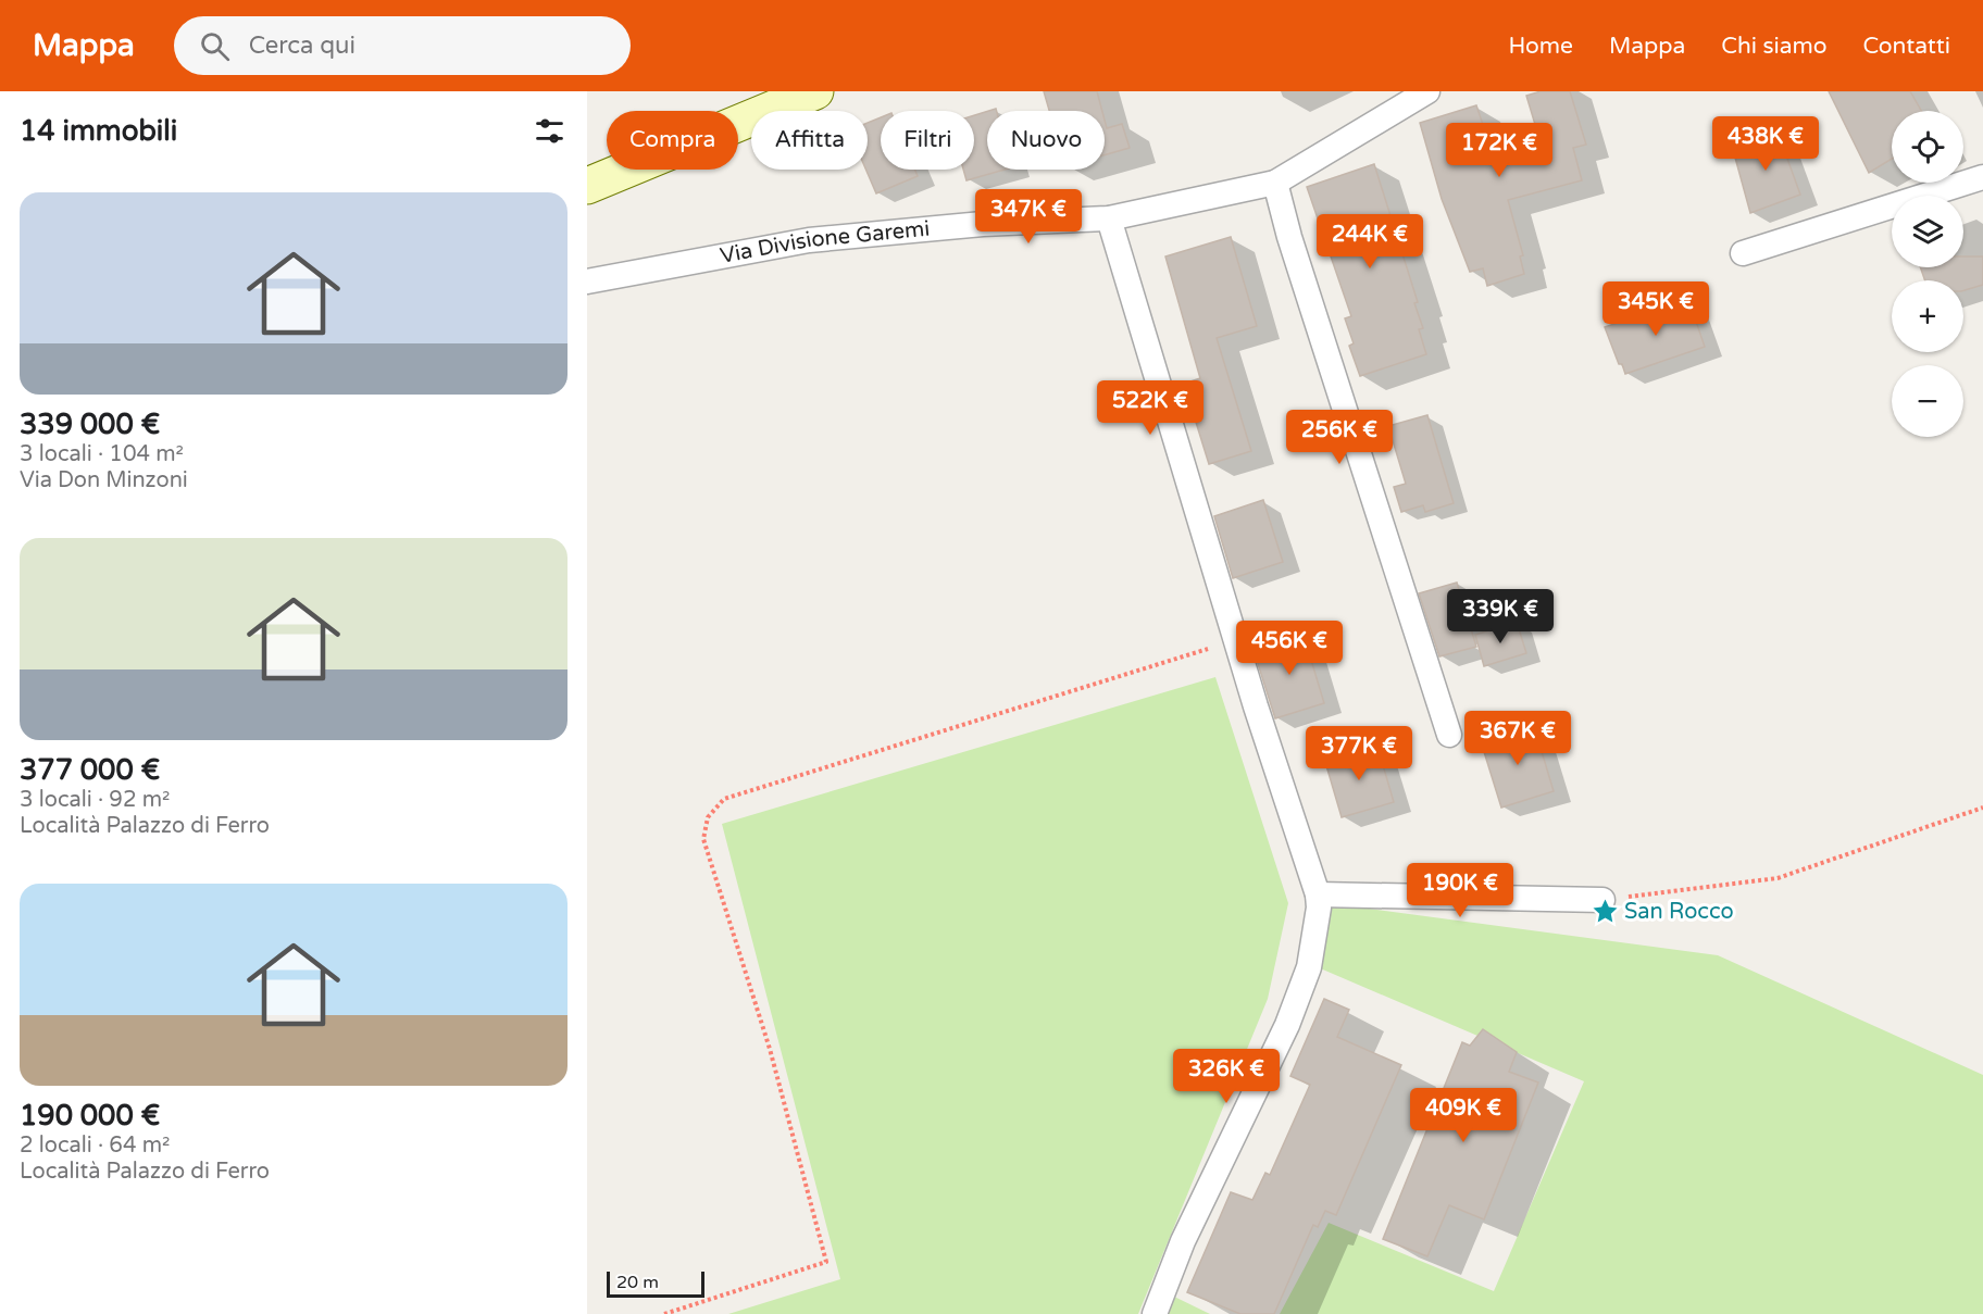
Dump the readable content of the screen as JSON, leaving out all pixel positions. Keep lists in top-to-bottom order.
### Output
{
  "streets": {
    "street": ["Via Divisione Garemi"]
  },
  "places": {
    "place": ["San Rocco"]
  },
  "scale_bar": "20 m",
  "page": {
    "header": "Mappa",
    "search": "Cerca qui",
    "nav": [
      "Home",
      "Mappa",
      "Chi siamo",
      "Contatti"
    ],
    "heading": "14 immobili",
    "map_buttons": ["+", "−"],
    "chip": [
      "Compra",
      "Affitta",
      "Filtri",
      "Nuovo"
    ],
    "price": [
      "438K €",
      "172K €",
      "347K €",
      "244K €",
      "345K €",
      "522K €",
      "256K €",
      "339K €",
      "456K €",
      "367K €",
      "377K €",
      "190K €",
      "326K €",
      "409K €"
    ],
    "list": [
      {
        "name": "339 000 €",
        "note": "3 locali · 104 m² · Via Don Minzoni"
      },
      {
        "name": "377 000 €",
        "note": "3 locali · 92 m² · Località Palazzo di Ferro"
      },
      {
        "name": "190 000 €",
        "note": "2 locali · 64 m² · Località Palazzo di Ferro"
      }
    ],
    "scale": "20 m"
  }
}
